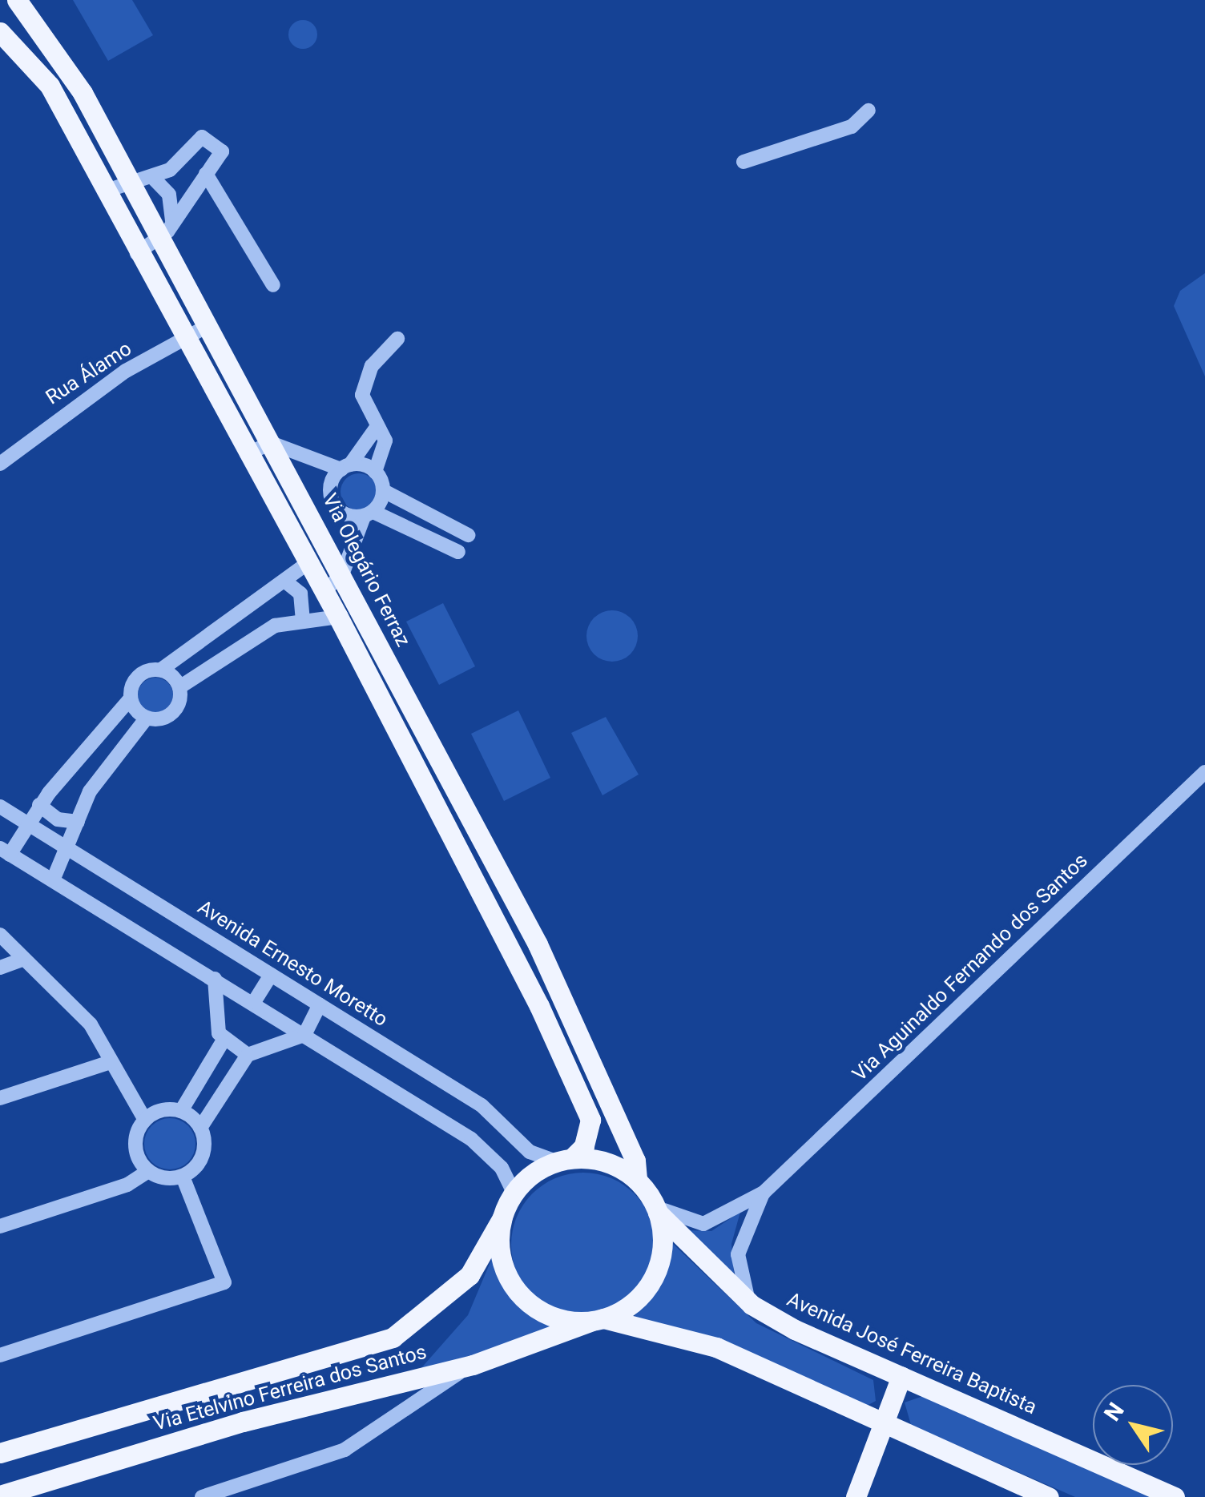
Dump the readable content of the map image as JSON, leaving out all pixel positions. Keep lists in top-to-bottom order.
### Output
{
  "streets": {
    "main road": ["Via Olegário Ferraz", "Avenida José Ferreira Baptista", "Via Etelvino Ferreira dos Santos"],
    "street": ["Rua Álamo", "Avenida Ernesto Moretto", "Via Aguinaldo Fernando dos Santos"]
  },
  "crossings": [
    ["Rua Álamo", "Via Olegário Ferraz"],
    ["Via Olegário Ferraz", "Avenida Ernesto Moretto"],
    ["Via Olegário Ferraz", "Via Aguinaldo Fernando dos Santos"],
    ["Via Olegário Ferraz", "Avenida José Ferreira Baptista"],
    ["Via Olegário Ferraz", "Via Etelvino Ferreira dos Santos"],
    ["Avenida Ernesto Moretto", "Via Aguinaldo Fernando dos Santos"],
    ["Avenida Ernesto Moretto", "Avenida José Ferreira Baptista"],
    ["Avenida Ernesto Moretto", "Via Etelvino Ferreira dos Santos"],
    ["Via Aguinaldo Fernando dos Santos", "Avenida José Ferreira Baptista"],
    ["Via Aguinaldo Fernando dos Santos", "Via Etelvino Ferreira dos Santos"],
    ["Avenida José Ferreira Baptista", "Via Etelvino Ferreira dos Santos"]
  ],
  "north": "top left"
}
